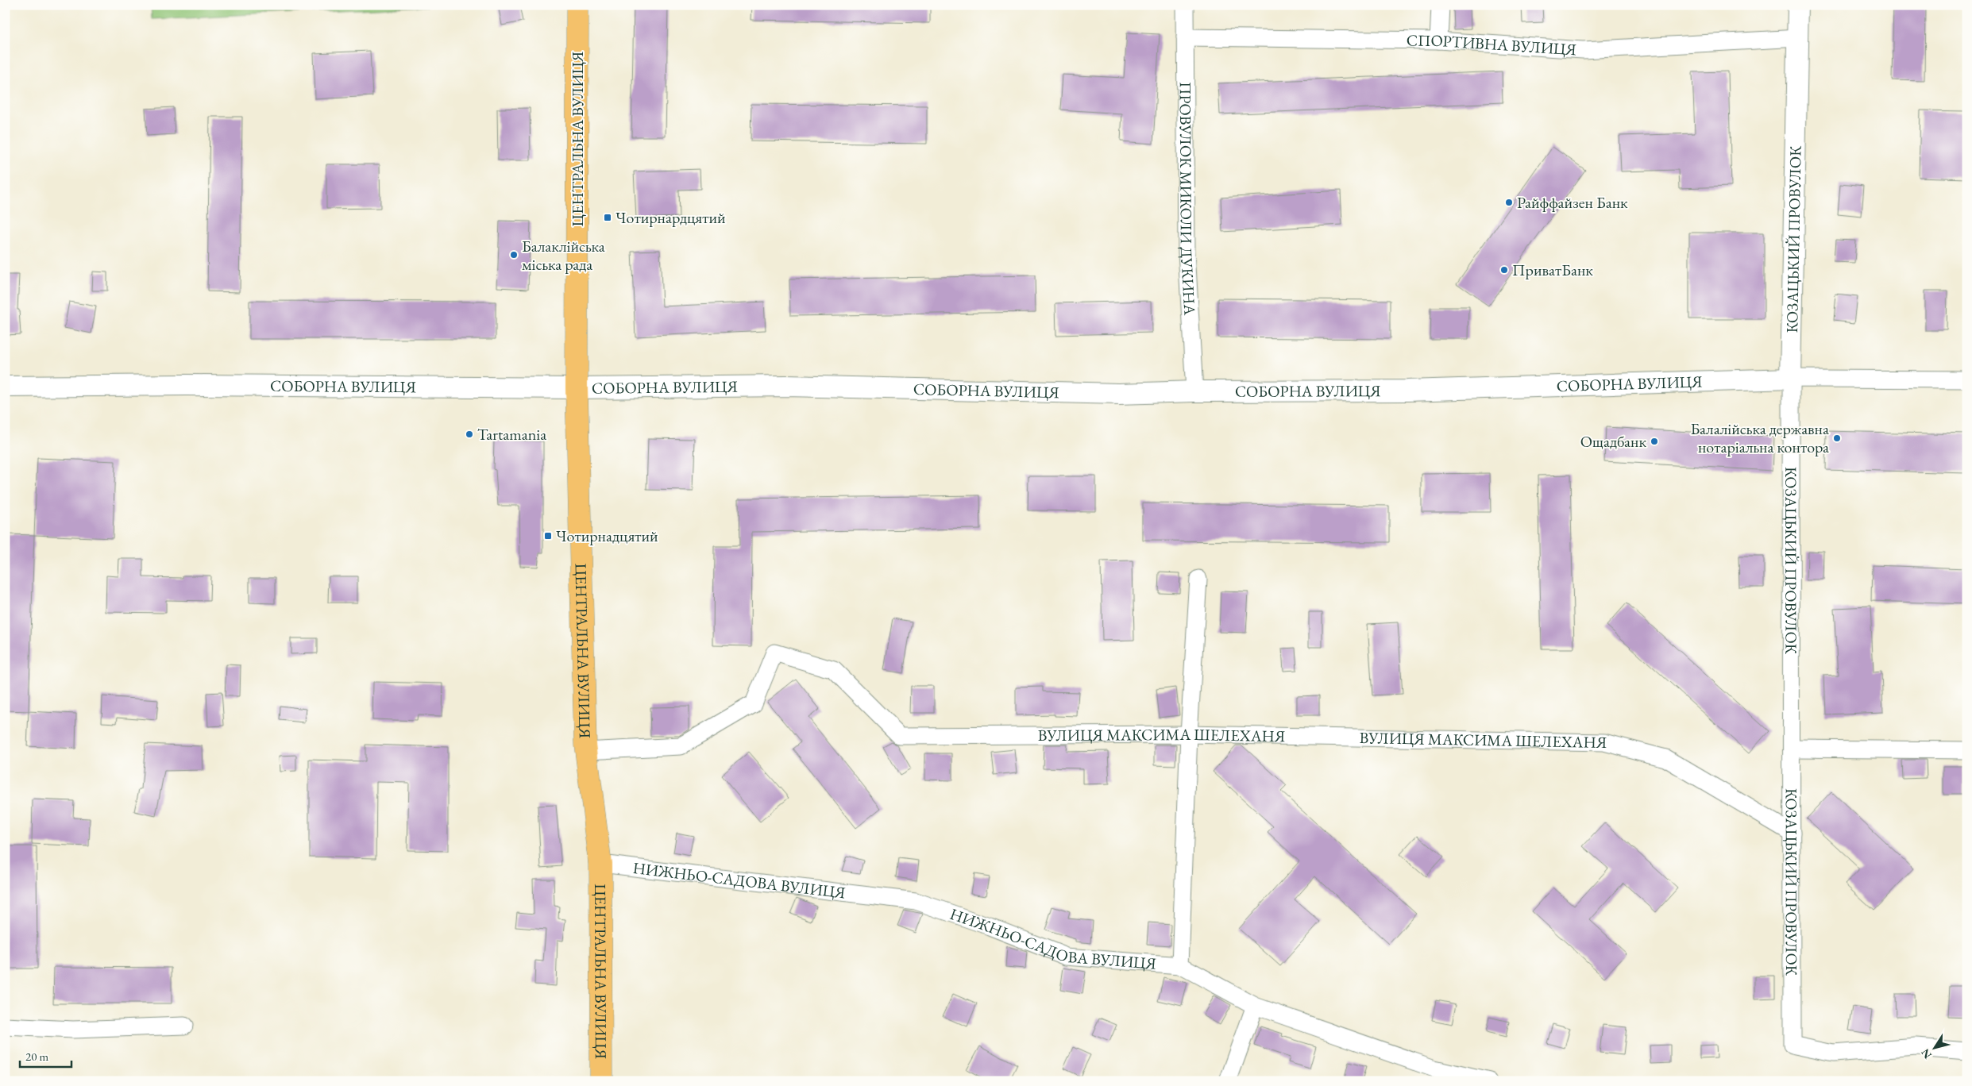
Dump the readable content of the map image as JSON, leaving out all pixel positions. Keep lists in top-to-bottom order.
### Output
{
  "streets": {
    "main road": ["ЦЕНТРАЛЬНА ВУЛИЦЯ"],
    "street": [
      "СПОРТИВНА ВУЛИЦЯ",
      "ПРОВУЛОК МИКОЛИ ДУКИНА",
      "КОЗАЦЬКИЙ ПРОВУЛОК",
      "СОБОРНА ВУЛИЦЯ",
      "ВУЛИЦЯ МАКСИМА ШЕЛЕХАНЯ",
      "НИЖНЬО-САДОВА ВУЛИЦЯ"
    ]
  },
  "crossings": [
    ["СПОРТИВНА ВУЛИЦЯ", "ПРОВУЛОК МИКОЛИ ДУКИНА"],
    ["СПОРТИВНА ВУЛИЦЯ", "КОЗАЦЬКИЙ ПРОВУЛОК"],
    ["ЦЕНТРАЛЬНА ВУЛИЦЯ", "СОБОРНА ВУЛИЦЯ"],
    ["ЦЕНТРАЛЬНА ВУЛИЦЯ", "ВУЛИЦЯ МАКСИМА ШЕЛЕХАНЯ"],
    ["ЦЕНТРАЛЬНА ВУЛИЦЯ", "НИЖНЬО-САДОВА ВУЛИЦЯ"],
    ["ПРОВУЛОК МИКОЛИ ДУКИНА", "СОБОРНА ВУЛИЦЯ"],
    ["КОЗАЦЬКИЙ ПРОВУЛОК", "СОБОРНА ВУЛИЦЯ"],
    ["КОЗАЦЬКИЙ ПРОВУЛОК", "ВУЛИЦЯ МАКСИМА ШЕЛЕХАНЯ"]
  ],
  "places": {
    "other": [
      "Райффайзен Банк",
      "Балаклійська міська рада",
      "ПриватБанк",
      "Tartamania",
      "Балалійська державна нотаріальна контора",
      "Ощадбанк"
    ],
    "transit": ["Чотирнардцятий", "Чотирнадцятий"]
  },
  "scale_bar": "20 m",
  "north": "bottom left"
}
